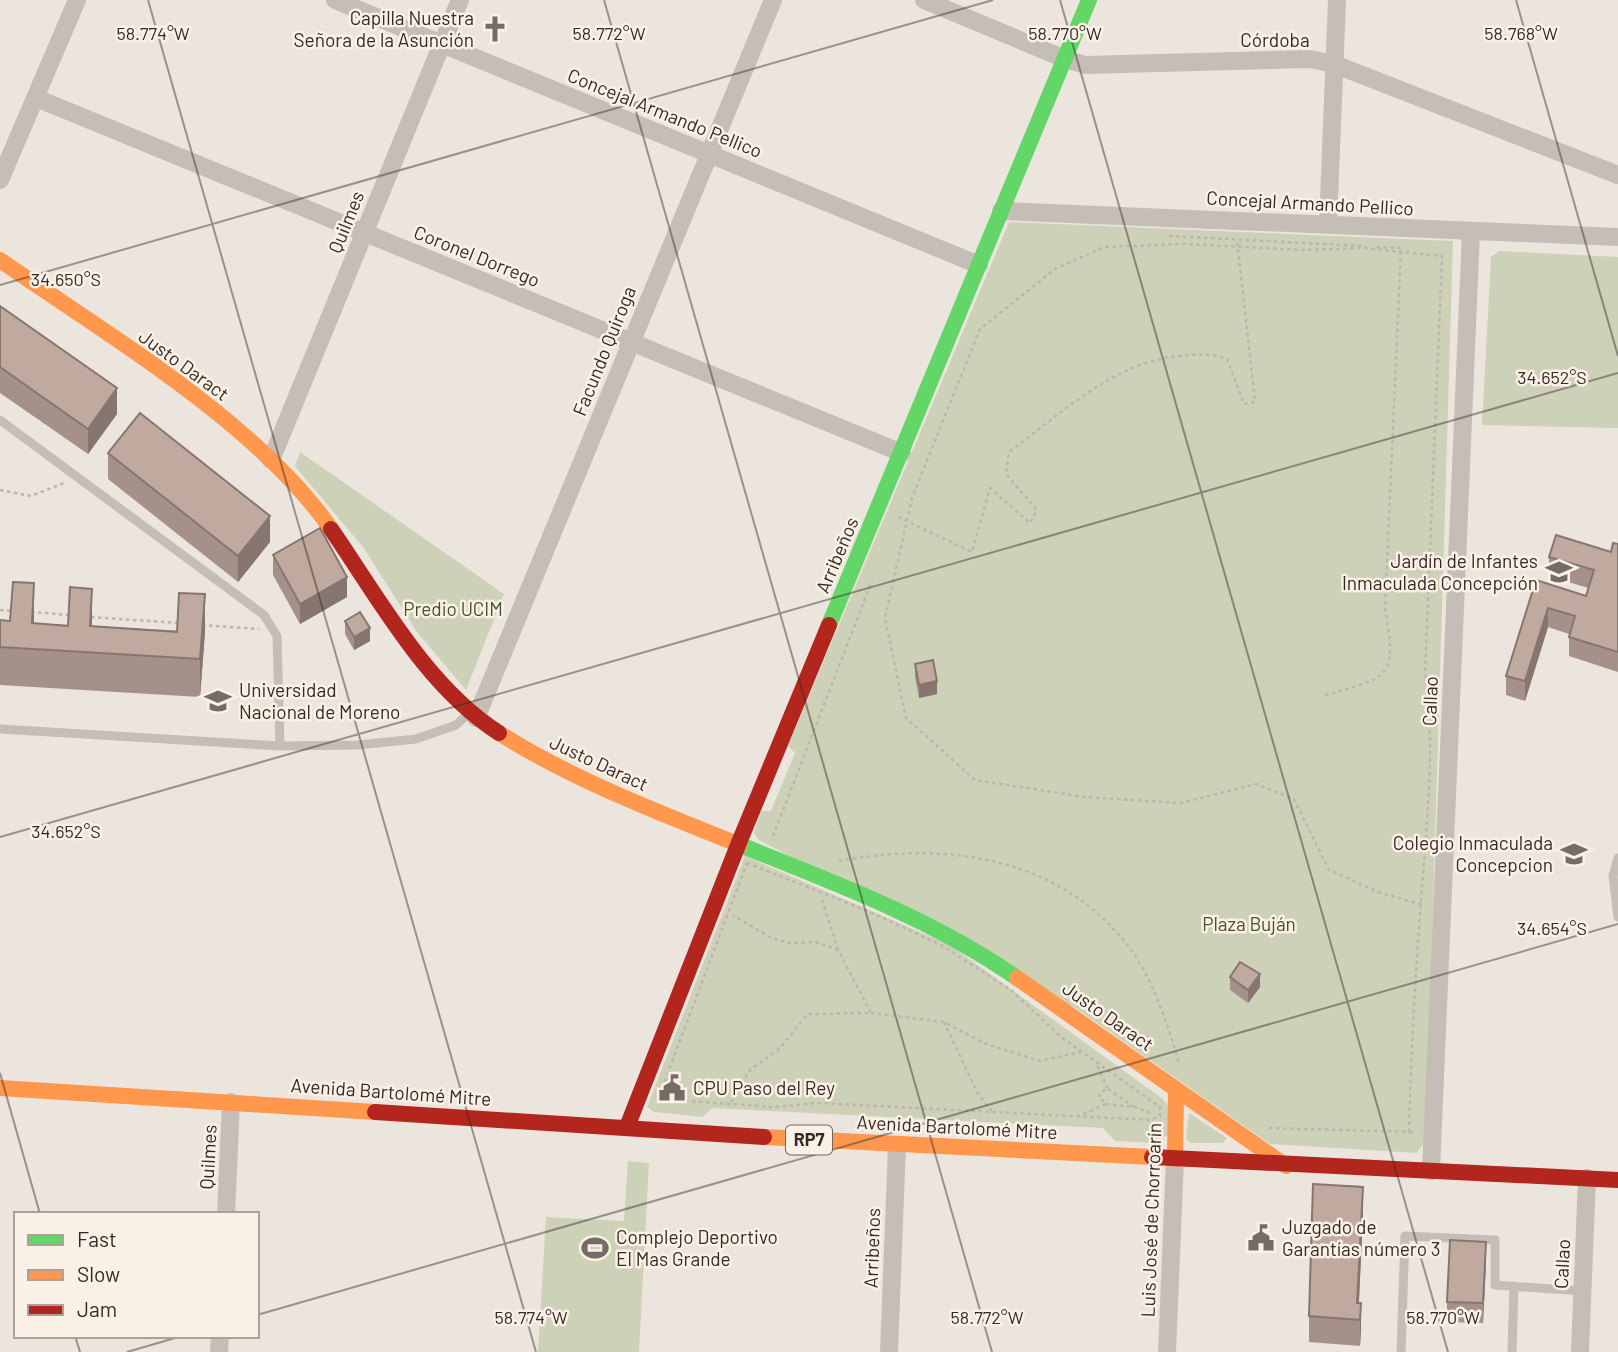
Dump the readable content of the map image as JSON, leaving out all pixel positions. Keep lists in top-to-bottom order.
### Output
{
  "streets": {
    "street": [
      "Córdoba",
      "Concejal Armando Pellico",
      "Quilmes",
      "Coronel Dorrego",
      "Facundo Quiroga",
      "Justo Daract",
      "Arribeños",
      "Callao",
      "Avenida Bartolomé Mitre",
      "RP7",
      "Luis José de Chorroarín"
    ]
  },
  "crossings": [
    ["Córdoba", "Arribeños"],
    ["Concejal Armando Pellico", "Quilmes"],
    ["Concejal Armando Pellico", "Facundo Quiroga"],
    ["Concejal Armando Pellico", "Arribeños"],
    ["Concejal Armando Pellico", "Callao"],
    ["Quilmes", "Coronel Dorrego"],
    ["Quilmes", "Justo Daract"],
    ["Quilmes", "Avenida Bartolomé Mitre"],
    ["Coronel Dorrego", "Facundo Quiroga"],
    ["Coronel Dorrego", "Arribeños"],
    ["Facundo Quiroga", "Justo Daract"],
    ["Justo Daract", "Arribeños"],
    ["Justo Daract", "Avenida Bartolomé Mitre"],
    ["Justo Daract", "Luis José de Chorroarín"],
    ["Arribeños", "Avenida Bartolomé Mitre"],
    ["Callao", "Avenida Bartolomé Mitre"],
    ["Avenida Bartolomé Mitre", "Luis José de Chorroarín"]
  ],
  "parks": ["Predio UCIM", "Plaza Buján"],
  "places": {
    "church": ["Capilla Nuestra Señora de la Asunción"],
    "school or university": ["Jardín de Infantes Inmaculada Concepción", "Universidad Nacional de Moreno", "Colegio Inmaculada Concepcion"],
    "public building": ["CPU Paso del Rey", "Juzgado de Garantías número 3"],
    "sports": ["Complejo Deportivo El Mas Grande"]
  },
  "legend": ["Fast", "Slow", "Jam"],
  "coordinates": [
    "58.774°W",
    "58.772°W",
    "58.770°W",
    "58.768°W",
    "34.650°S",
    "34.652°S",
    "34.654°S"
  ]
}
